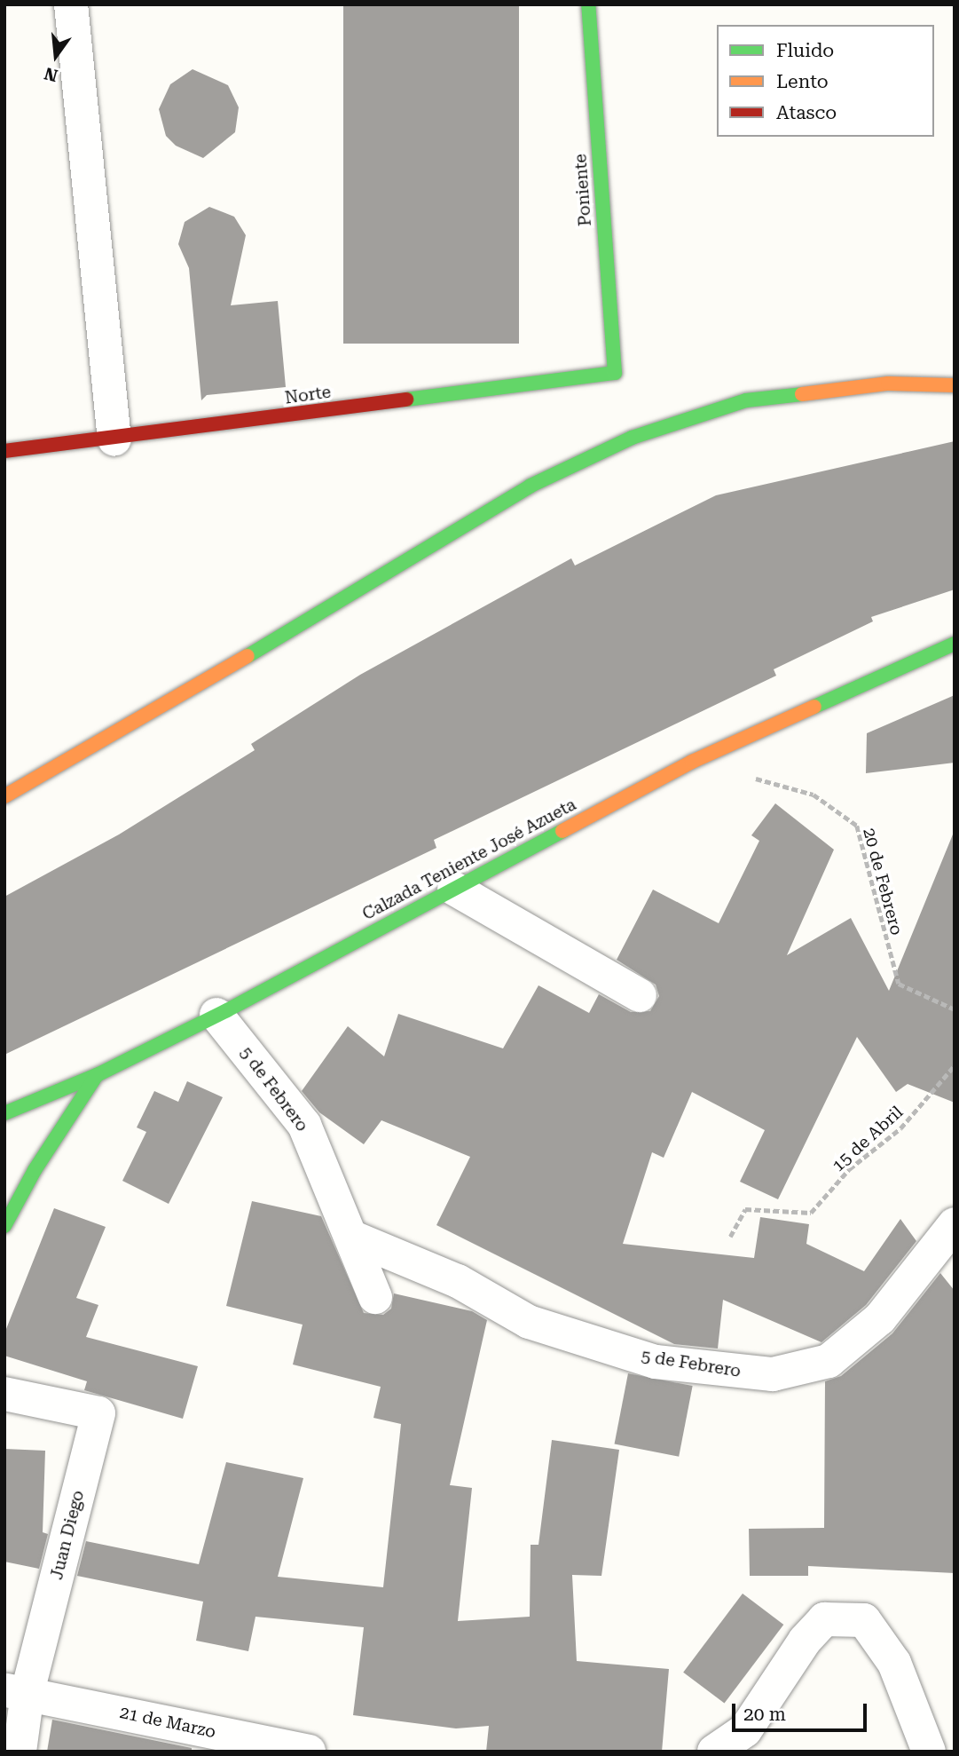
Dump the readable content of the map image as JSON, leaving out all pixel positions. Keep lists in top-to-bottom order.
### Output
{
  "streets": {
    "main road": ["Poniente", "Norte", "Calzada Teniente José Azueta"],
    "street": ["5 de Febrero", "Juan Diego", "21 de Marzo"],
    "path": ["20 de Febrero", "15 de Abril"]
  },
  "crossings": [
    ["Poniente", "Norte"],
    ["Calzada Teniente José Azueta", "20 de Febrero"],
    ["Calzada Teniente José Azueta", "5 de Febrero"],
    ["Juan Diego", "21 de Marzo"]
  ],
  "legend": ["Fluido", "Lento", "Atasco"],
  "scale_bar": "20 m",
  "north": "bottom"
}
